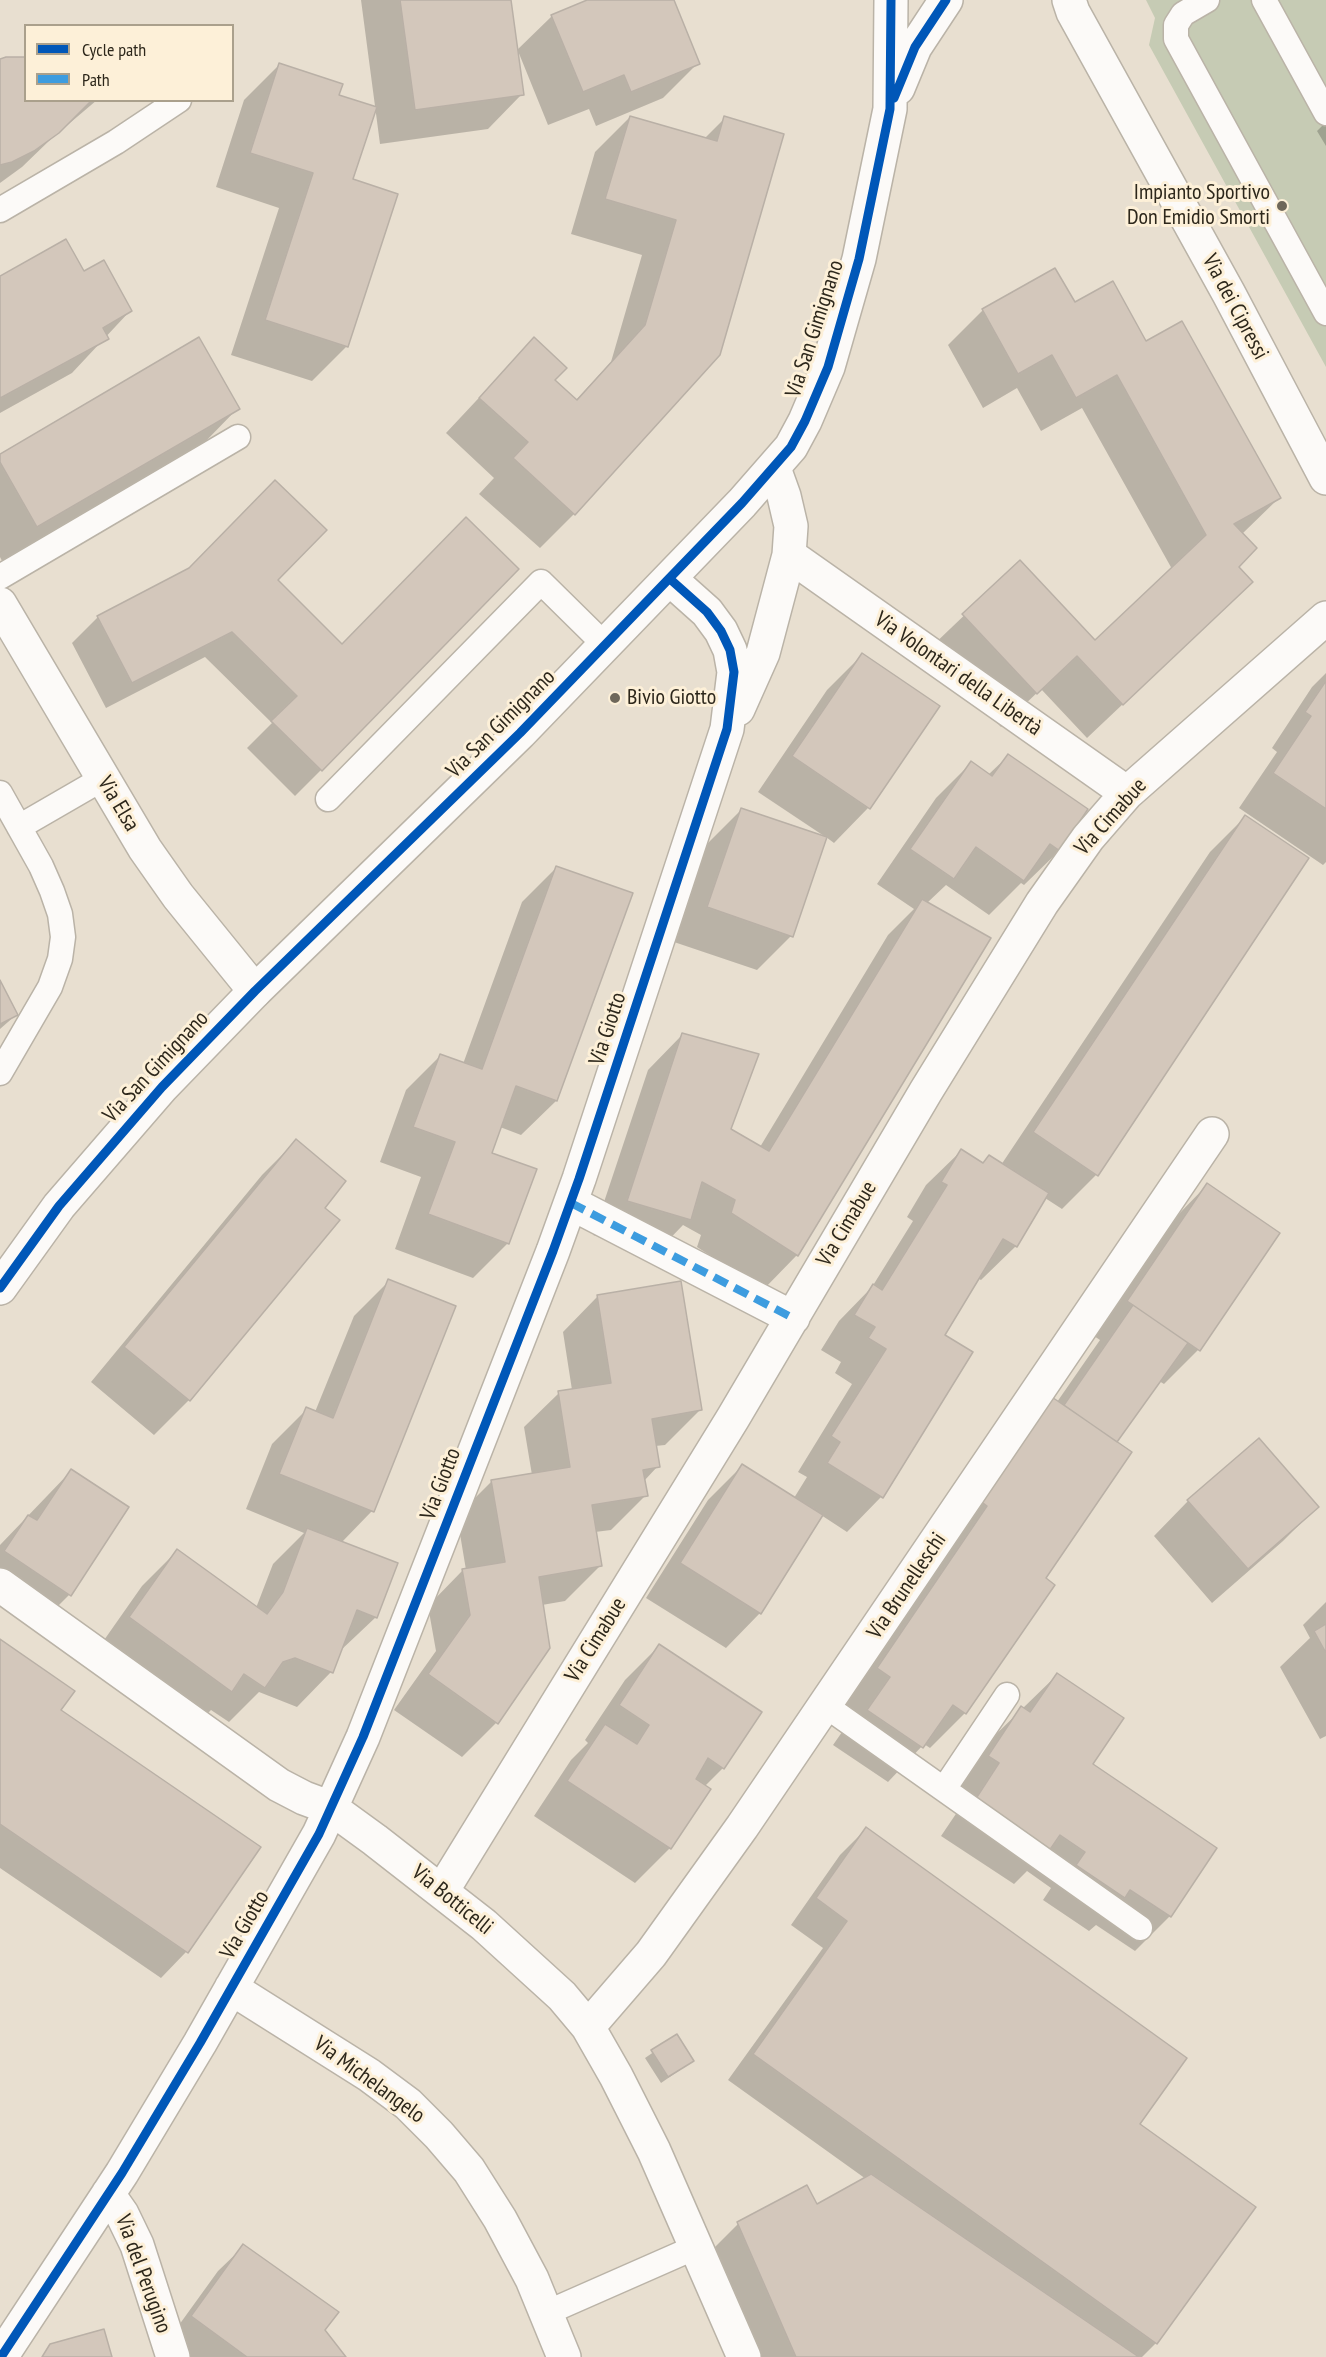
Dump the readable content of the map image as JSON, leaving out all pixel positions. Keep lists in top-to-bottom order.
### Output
{
  "streets": {
    "street": [
      "Via dei Cipressi",
      "Via San Gimignano",
      "Via Volontari della Libertà",
      "Via Elsa",
      "Via Cimabue",
      "Via Giotto",
      "Via Brunelleschi",
      "Via Botticelli",
      "Via Michelangelo",
      "Via del Perugino"
    ]
  },
  "crossings": [
    ["Via San Gimignano", "Via Elsa"],
    ["Via San Gimignano", "Via Giotto"],
    ["Via Volontari della Libertà", "Via Cimabue"],
    ["Via Volontari della Libertà", "Via Giotto"],
    ["Via Cimabue", "Via Botticelli"],
    ["Via Giotto", "Via Botticelli"],
    ["Via Giotto", "Via Michelangelo"],
    ["Via Giotto", "Via del Perugino"],
    ["Via Brunelleschi", "Via Botticelli"]
  ],
  "places": ["Impianto Sportivo Don Emidio Smorti", "Bivio Giotto"],
  "legend": ["Cycle path", "Path"]
}
